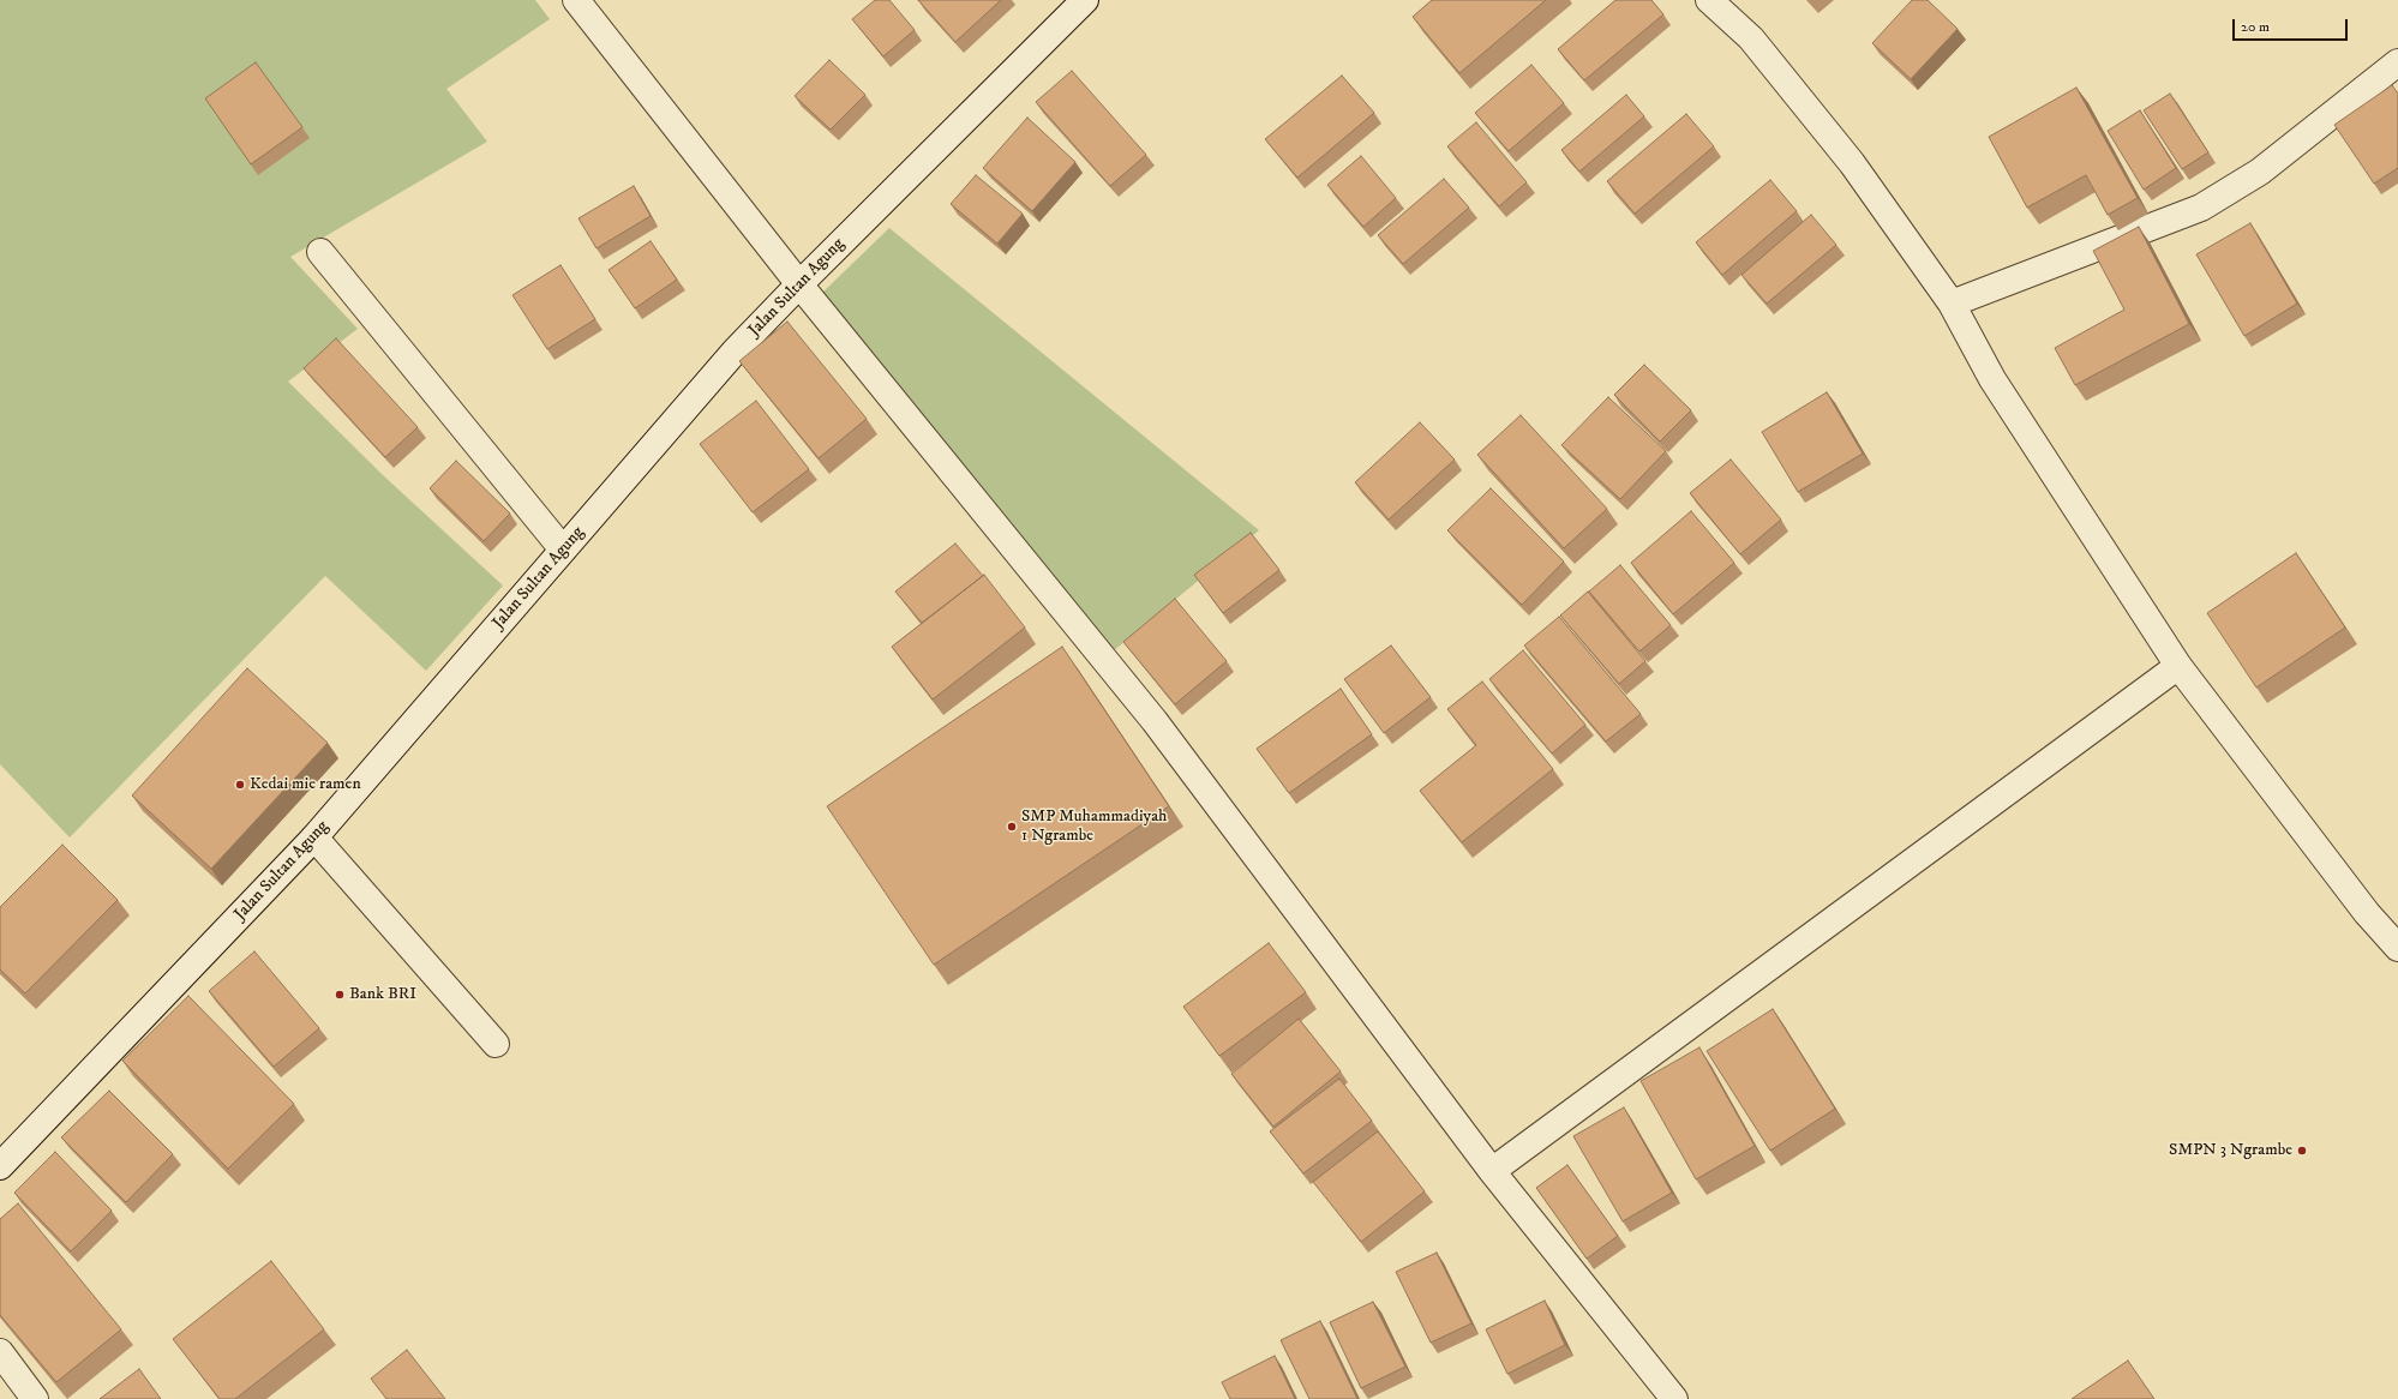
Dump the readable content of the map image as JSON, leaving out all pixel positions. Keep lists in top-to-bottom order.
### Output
{
  "streets": {
    "street": ["Jalan Sultan Agung"]
  },
  "places": [
    "Kedai mie ramen",
    "SMP Muhammadiyah 1 Ngrambe",
    "Bank BRI",
    "SMPN 3 Ngrambe"
  ],
  "scale_bar": "20 m"
}
